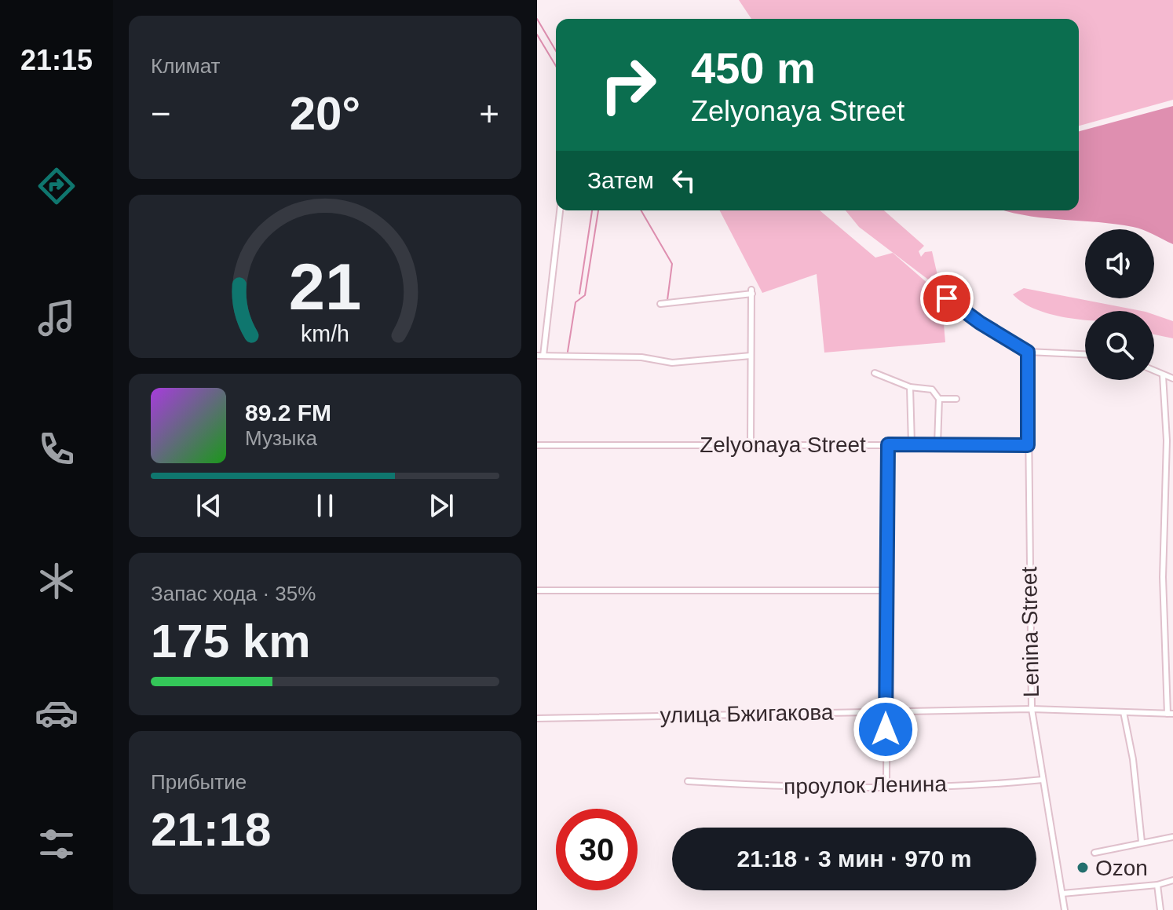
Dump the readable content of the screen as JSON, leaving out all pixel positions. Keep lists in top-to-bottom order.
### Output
{
  "streets": {
    "street": [
      "Zelyonaya Street",
      "Lenina Street",
      "улица Бжигакова",
      "проулок Ленина"
    ]
  },
  "crossings": [
    ["Zelyonaya Street", "Lenina Street"],
    ["Lenina Street", "улица Бжигакова"],
    ["Lenina Street", "проулок Ленина"]
  ],
  "places": ["Ozon"],
  "page": {
    "tabs": "21:15",
    "tile": [
      "Климат",
      ["Запас хода · 35%", "175 km"],
      ["Прибытие", "21:18"]
    ],
    "turn": ["450 m", "Zelyonaya Street"],
    "heat": ["−", "20°", "+"],
    "then": "Затем",
    "song": ["89.2 FM", "Музыка"],
    "limit": "30",
    "trip": "21:18 · 3 мин · 970 m",
    "gauge": ["21", "km/h"]
  }
}
